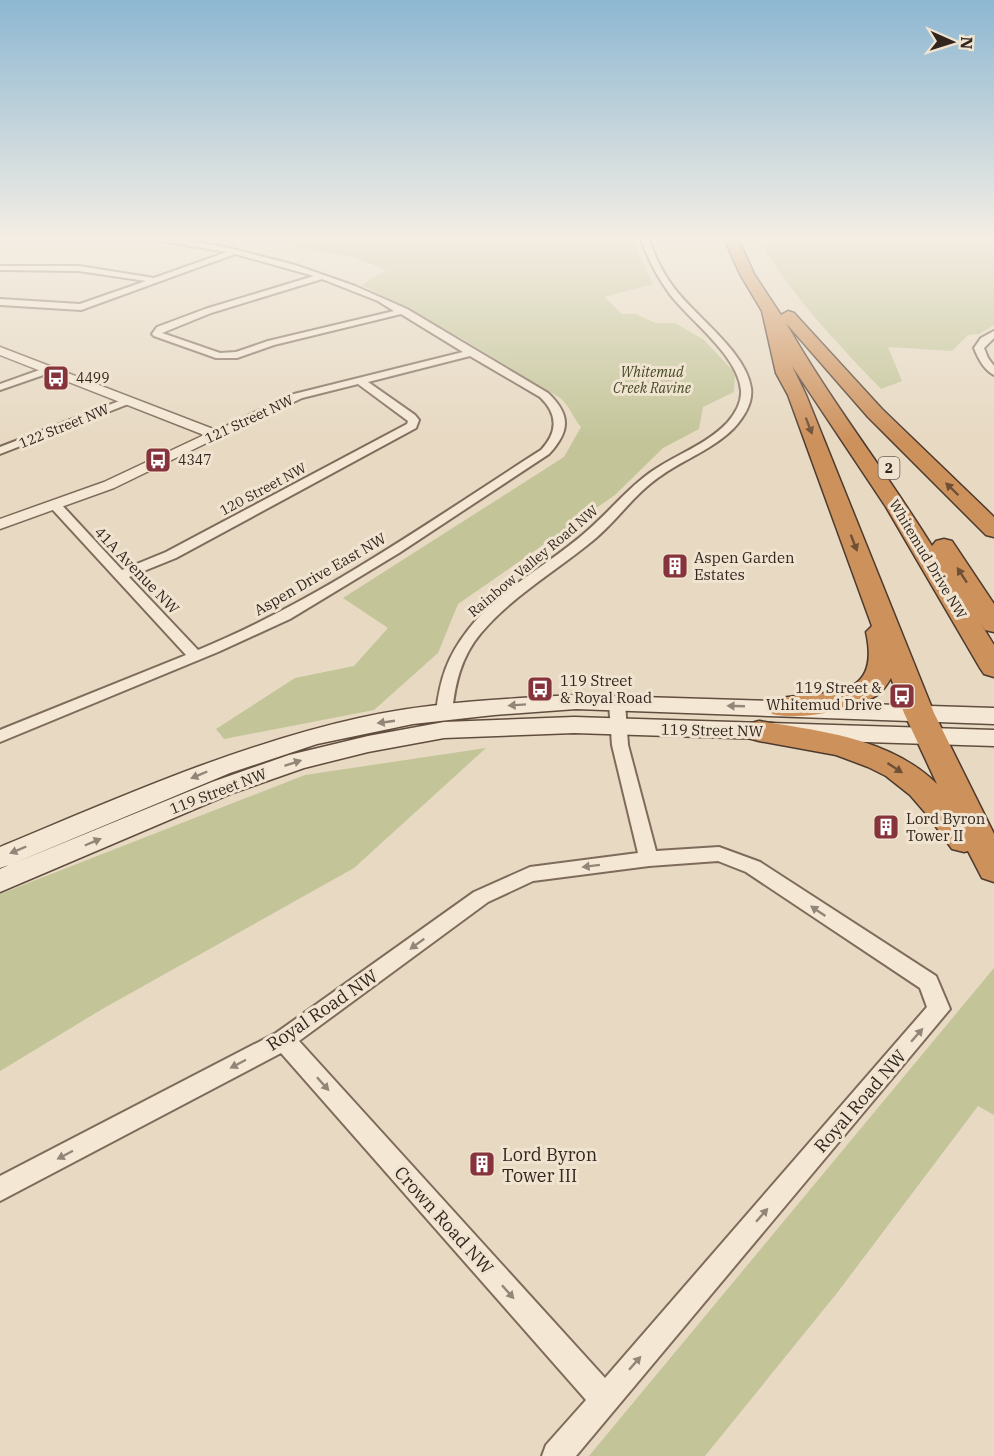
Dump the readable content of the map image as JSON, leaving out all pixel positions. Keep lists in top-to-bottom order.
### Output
{
  "streets": {
    "highway": ["2", "Whitemud Drive NW"],
    "main road": ["119 Street NW"],
    "street": [
      "121 Street NW",
      "122 Street NW",
      "120 Street NW",
      "Rainbow Valley Road NW",
      "41A Avenue NW",
      "Aspen Drive East NW",
      "Royal Road NW",
      "Crown Road NW"
    ]
  },
  "crossings": [
    ["121 Street NW", "120 Street NW"],
    ["121 Street NW", "41A Avenue NW"],
    ["121 Street NW", "Aspen Drive East NW"],
    ["120 Street NW", "41A Avenue NW"],
    ["Rainbow Valley Road NW", "119 Street NW"],
    ["41A Avenue NW", "Aspen Drive East NW"],
    ["Royal Road NW", "Crown Road NW"]
  ],
  "one_way": ["Crown Road NW"],
  "parks": ["Whitemud Creek Ravine"],
  "places": {
    "bus stop": [
      "4499",
      "4347",
      "119 Street & Royal Road",
      "119 Street & Whitemud Drive"
    ],
    "building": ["Aspen Garden Estates", "Lord Byron Tower II", "Lord Byron Tower III"]
  },
  "north": "right"
}
